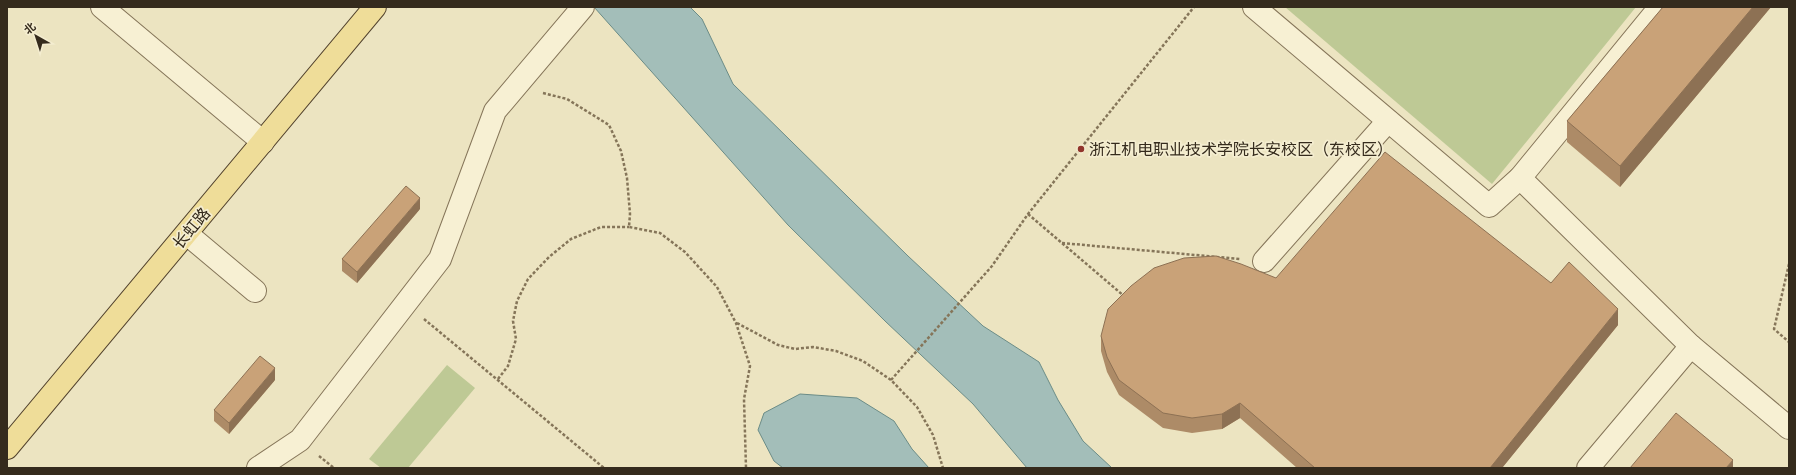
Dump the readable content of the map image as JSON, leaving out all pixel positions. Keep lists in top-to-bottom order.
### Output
{
  "streets": {
    "main road": ["长虹路"]
  },
  "places": ["浙江机电职业技术学院长安校区（东校区）"],
  "north": "top left"
}
